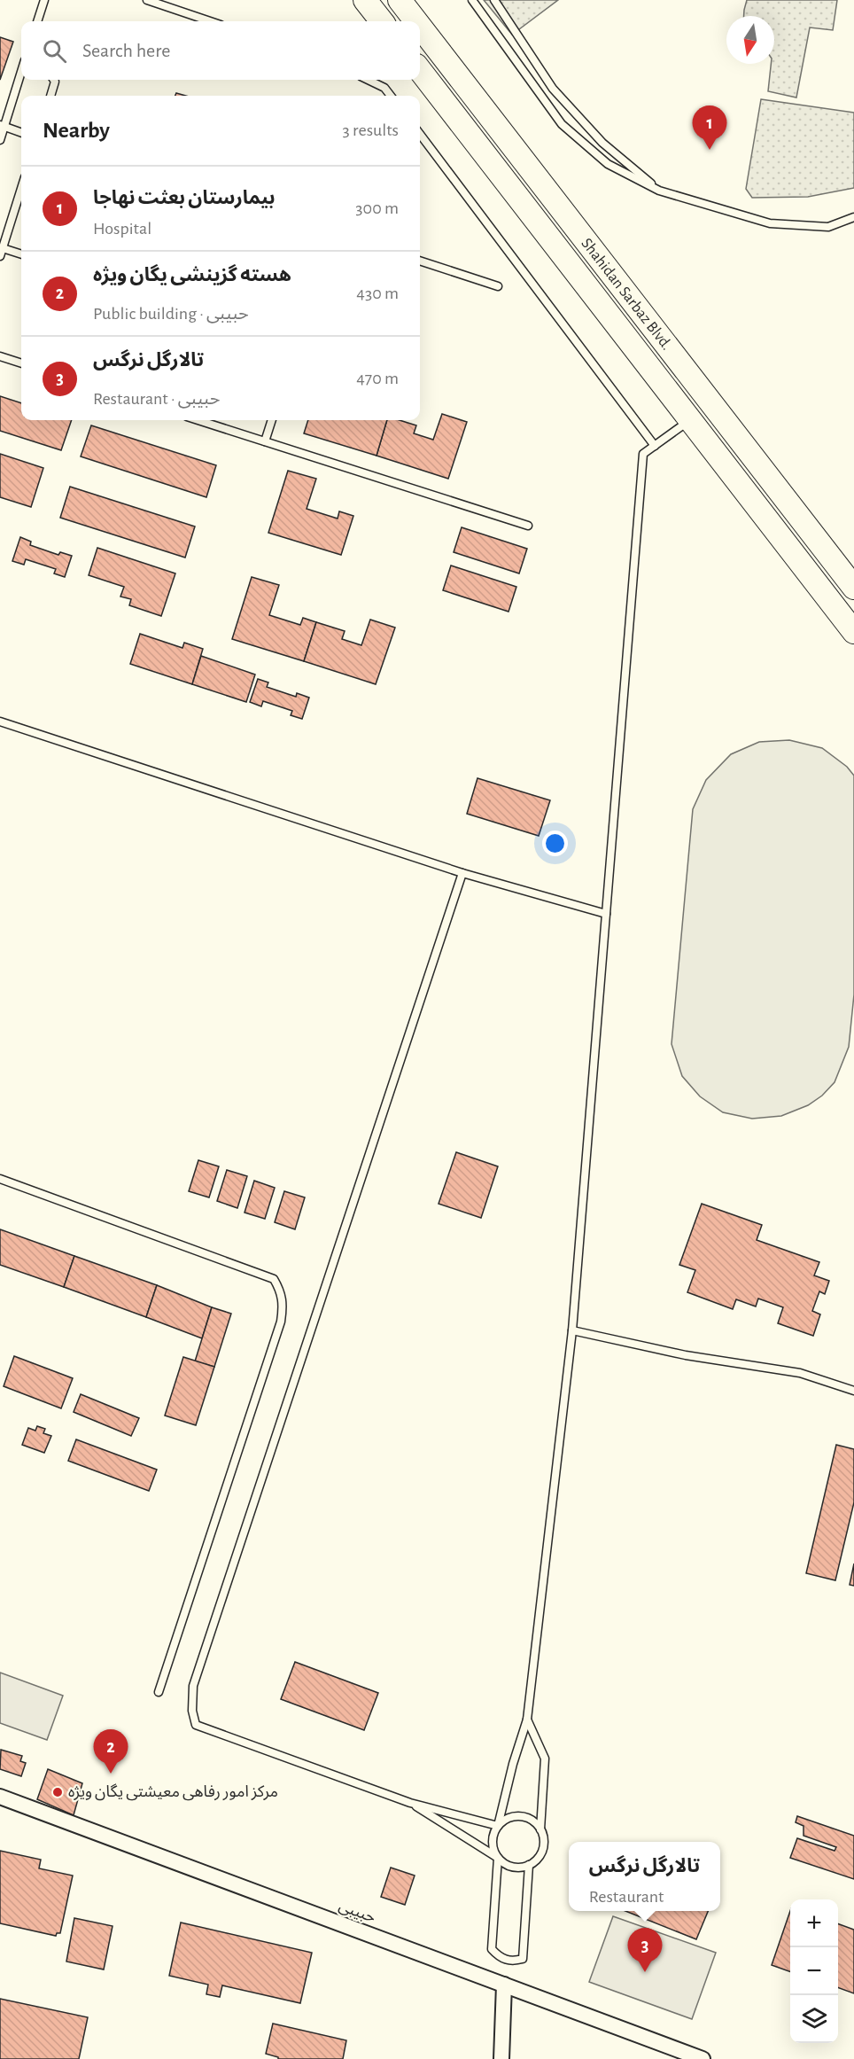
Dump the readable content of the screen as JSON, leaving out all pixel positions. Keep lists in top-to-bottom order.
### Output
{
  "streets": {
    "main road": ["Shahidan Sarbaz Blvd."],
    "street": ["حبیبی"]
  },
  "places": ["مرکز امور رفاهی معیشتی یگان ویژه"],
  "north": "bottom",
  "page": {
    "search": "Search here",
    "heading": ["Nearby", "3 results"],
    "pins": ["1", "2", "3"],
    "list": [
      {
        "mark": "1",
        "name": "بیمارستان بعثت نهاجا",
        "note": "Hospital",
        "value": "300 m"
      },
      {
        "mark": "2",
        "name": "هسته گزینشی یگان ویژه",
        "note": "Public building · حبیبی",
        "value": "430 m"
      },
      {
        "mark": "3",
        "name": "تالارگل نرگس",
        "note": "Restaurant · حبیبی",
        "value": "470 m"
      }
    ],
    "popup": ["تالارگل نرگس", "Restaurant"],
    "map_buttons": ["+", "−"]
  }
}
